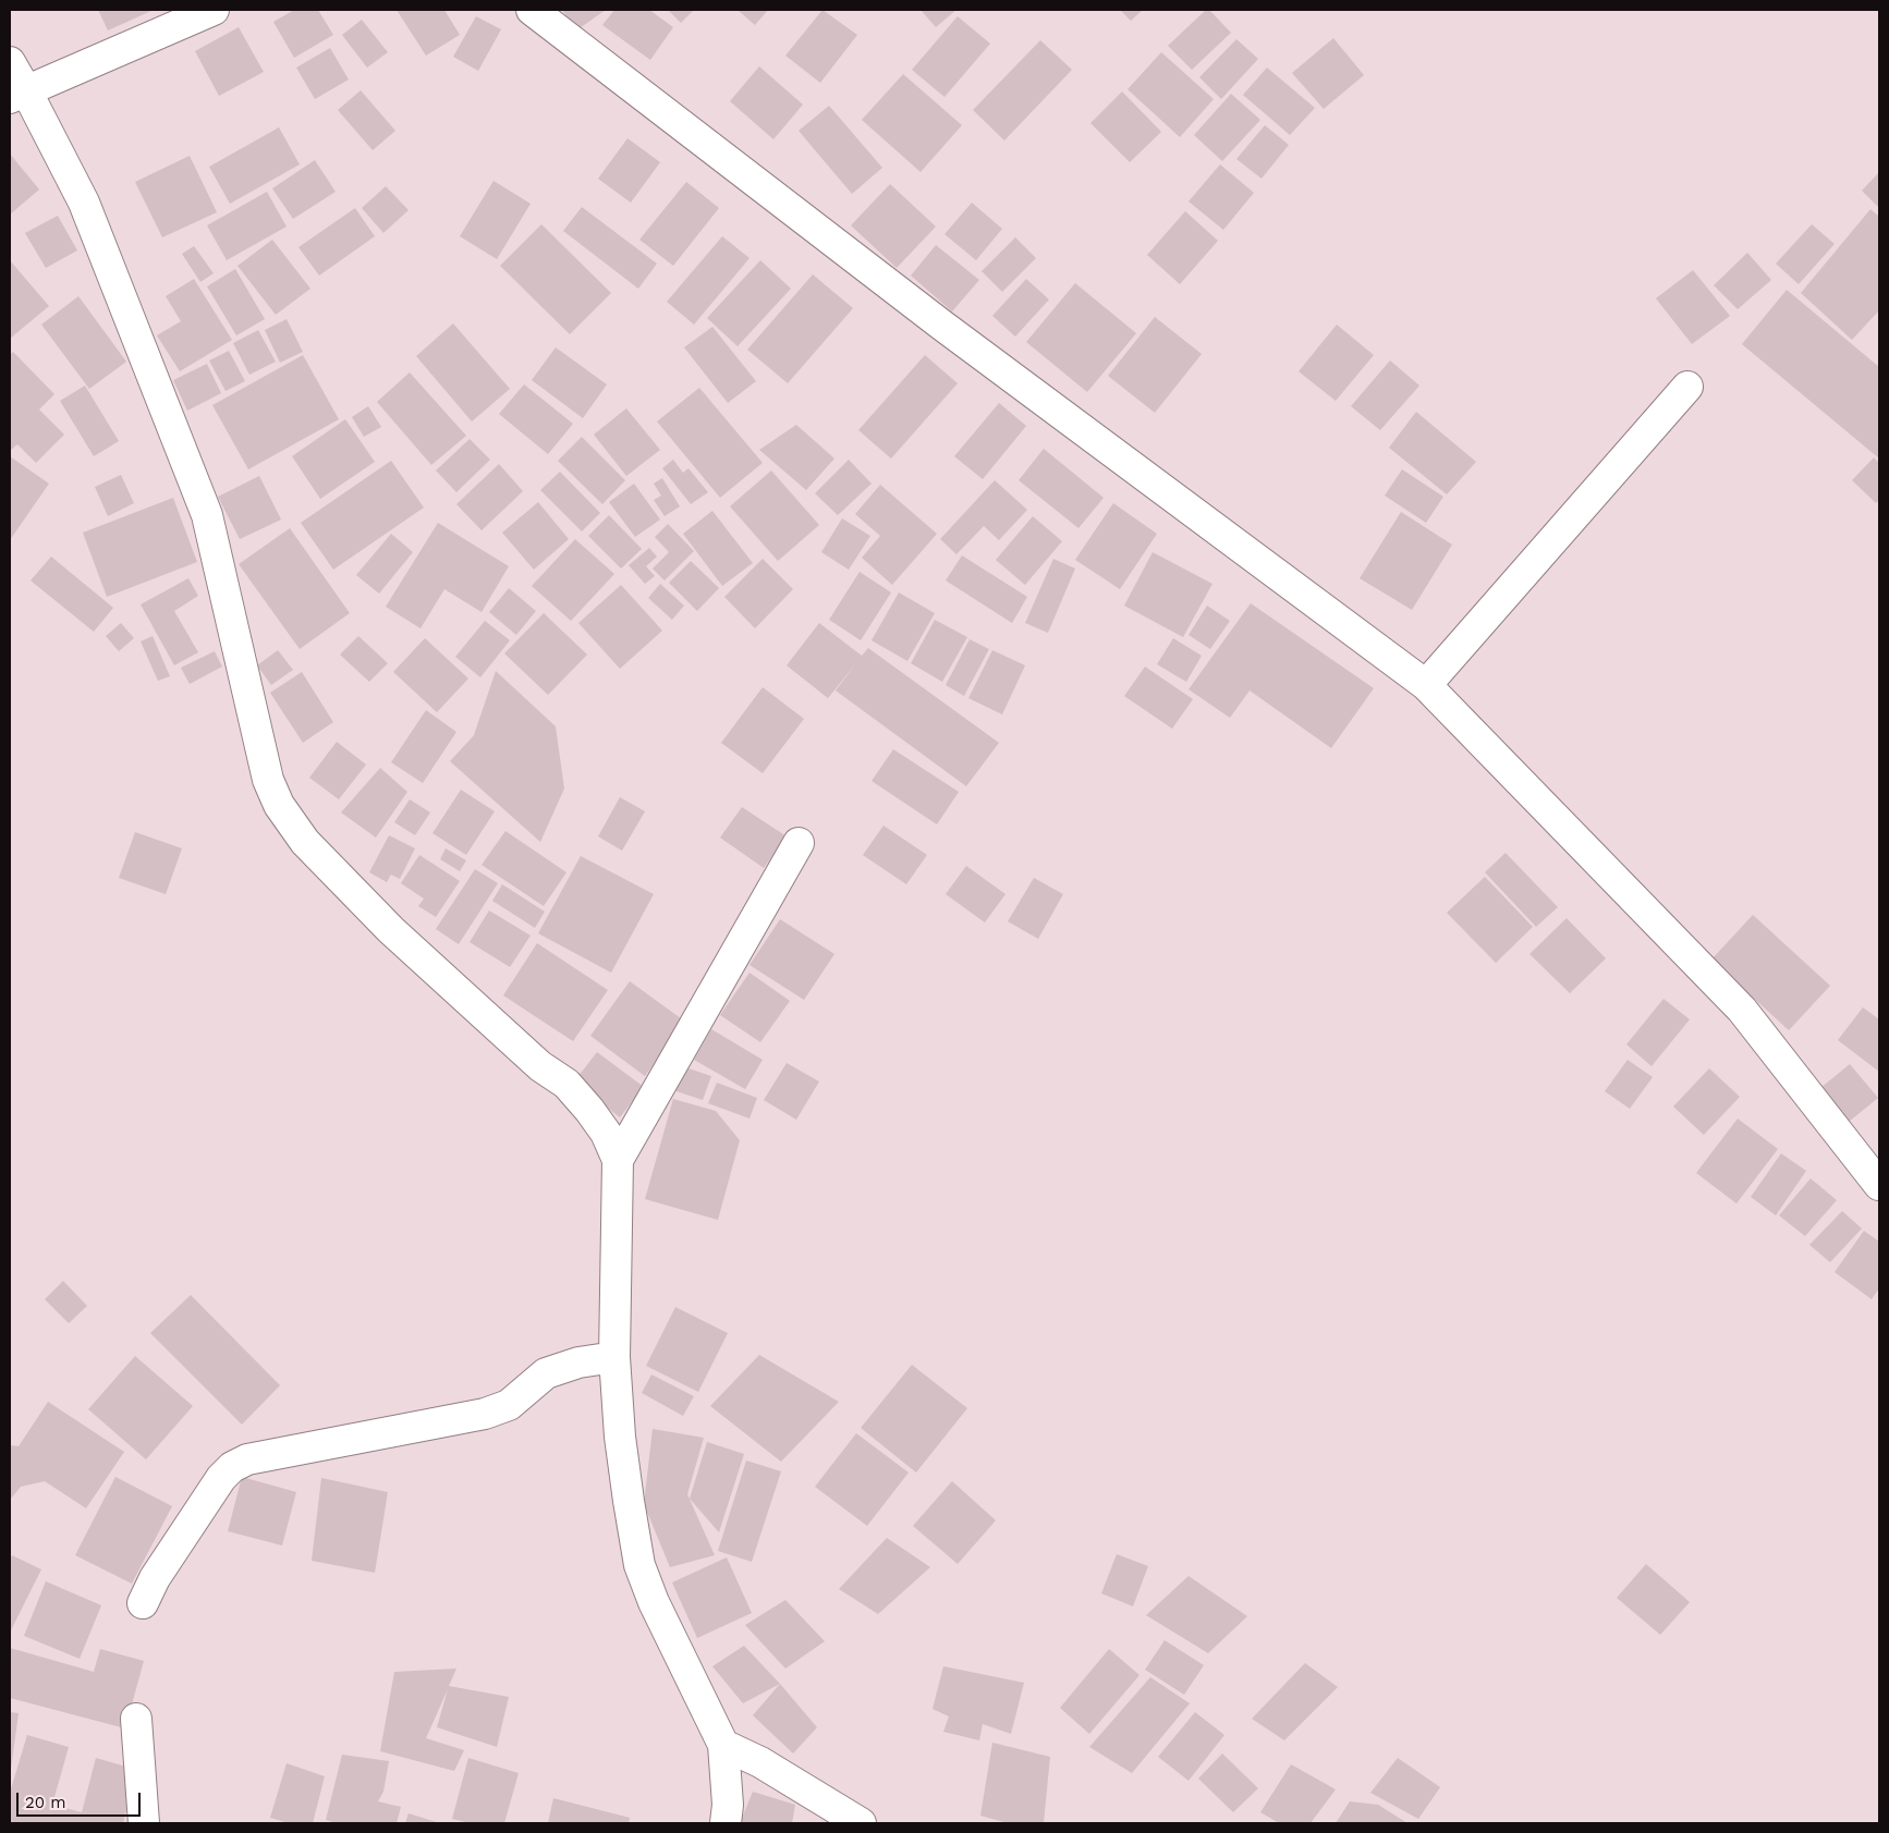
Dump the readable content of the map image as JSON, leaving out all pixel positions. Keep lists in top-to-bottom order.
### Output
{
  "scale_bar": "20 m"
}
